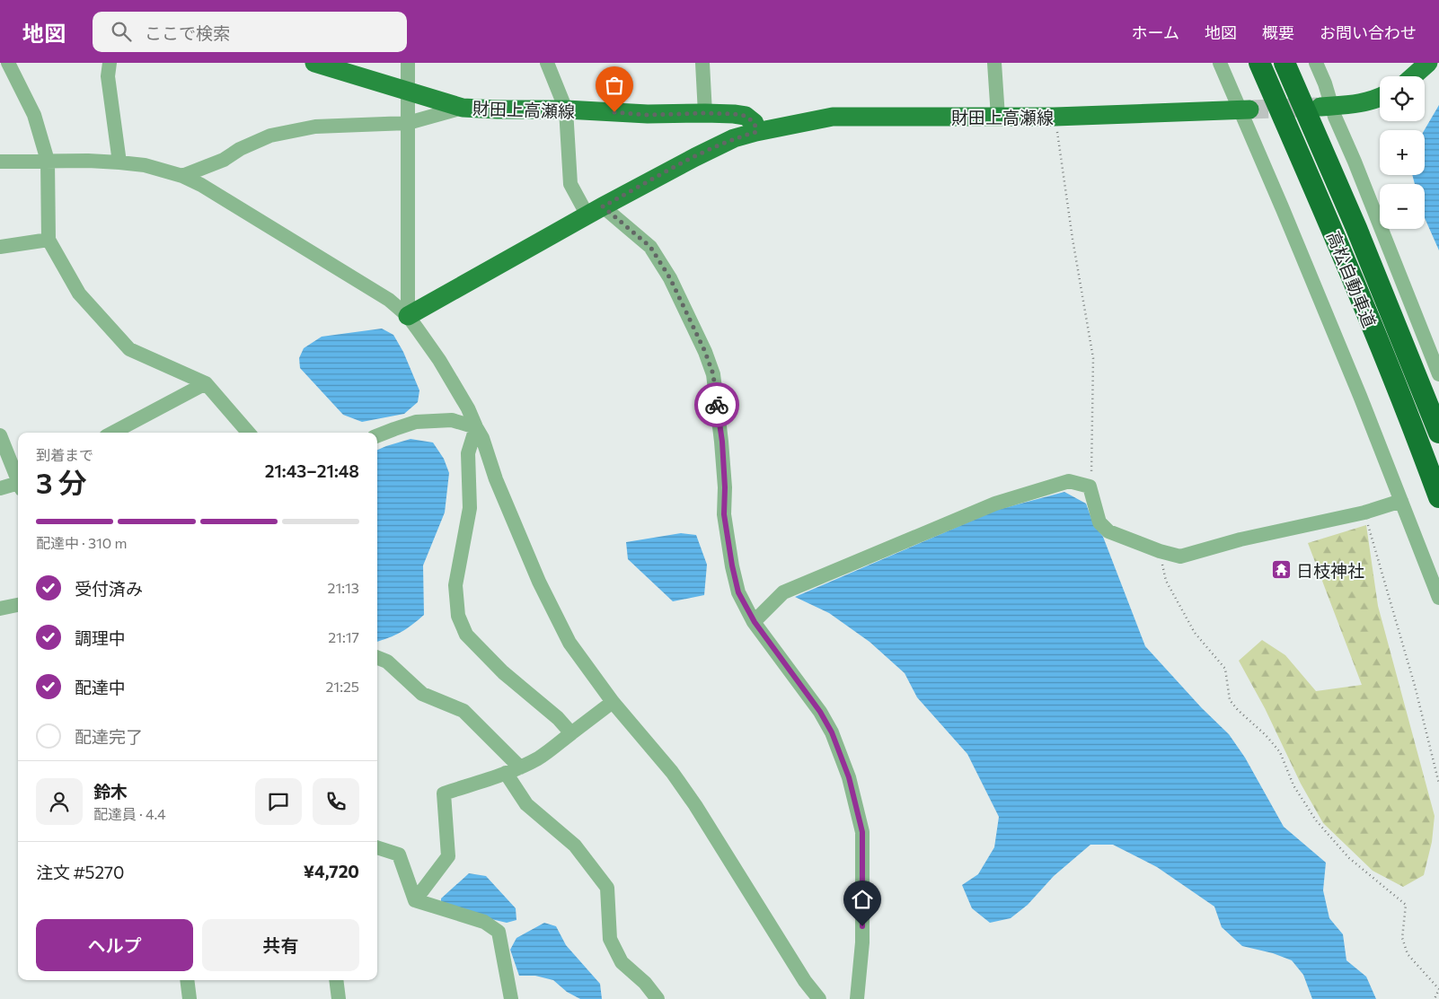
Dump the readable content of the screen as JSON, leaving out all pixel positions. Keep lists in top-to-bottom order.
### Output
{
  "streets": {
    "highway": ["高松自動車道"],
    "main road": ["財田上高瀬線"]
  },
  "places": {
    "temple": ["日枝神社"]
  },
  "page": {
    "header": "地図",
    "search": "ここで検索",
    "nav": [
      "ホーム",
      "地図",
      "概要",
      "お問い合わせ"
    ],
    "map_buttons": ["+", "−"],
    "heading": ["3 分", "到着まで", "21:43–21:48"],
    "panel": [
      "鈴木",
      "配達員 · 4.4",
      "注文 #5270",
      "¥4,720"
    ],
    "bar": "配達中 · 310 m",
    "list": [
      ["受付済み", "21:13"],
      ["調理中", "21:17"],
      ["配達中", "21:25"],
      "配達完了"
    ],
    "buttons": ["ヘルプ", "共有"]
  }
}
